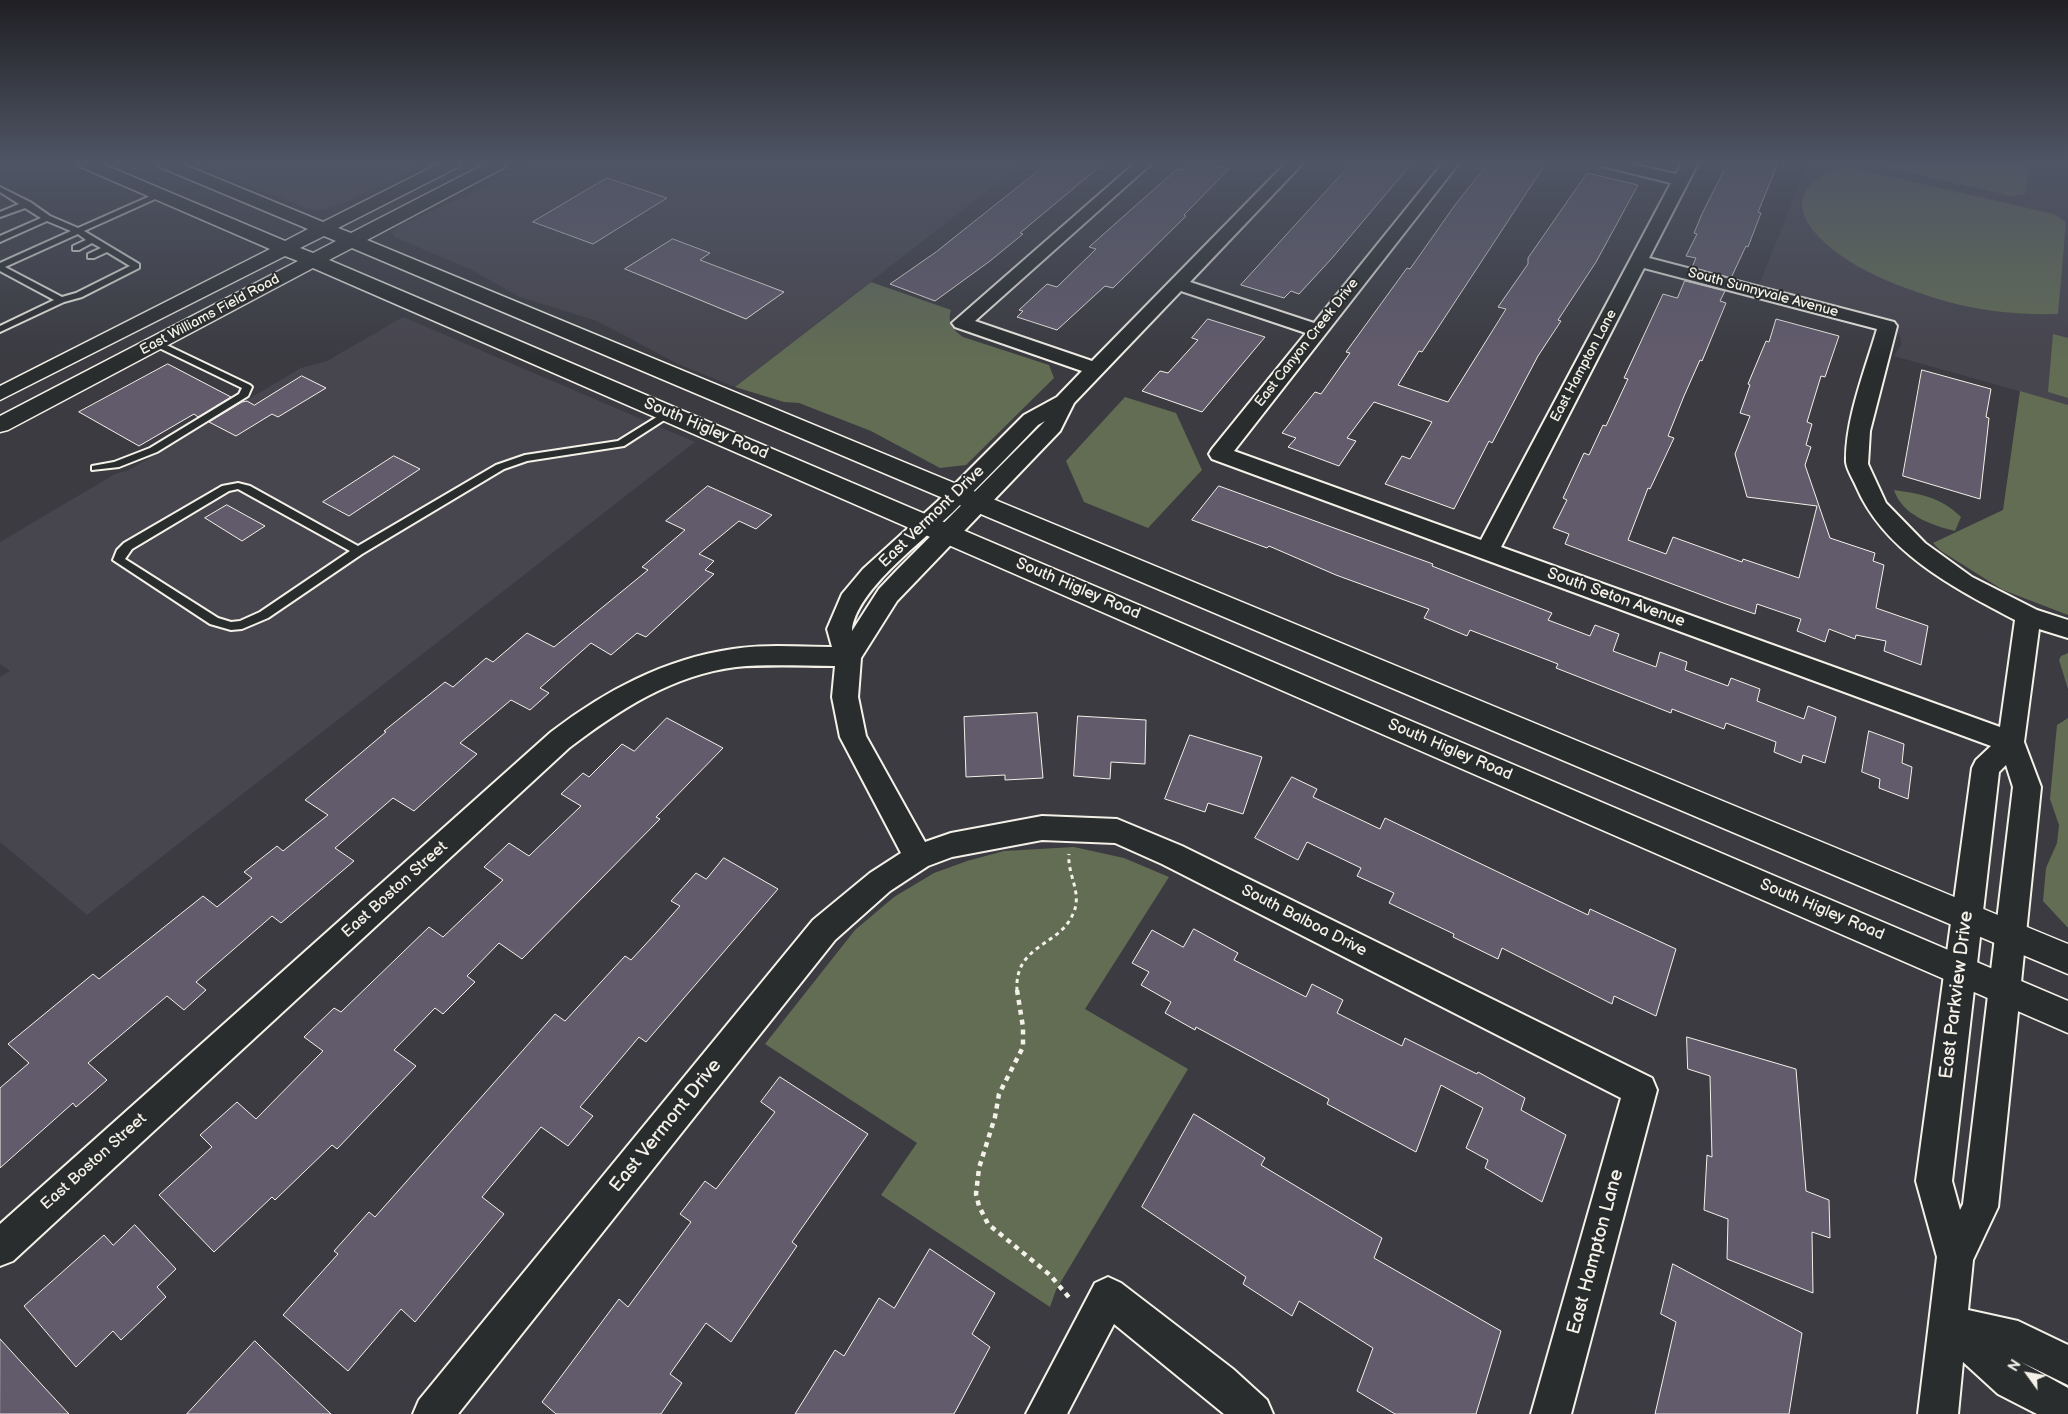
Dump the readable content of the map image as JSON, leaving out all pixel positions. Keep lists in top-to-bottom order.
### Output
{
  "streets": {
    "main road": ["East Williams Field Road", "South Higley Road"],
    "street": [
      "South Sunnyvale Avenue",
      "East Canyon Creek Drive",
      "East Hampton Lane",
      "East Vermont Drive",
      "South Seton Avenue",
      "East Boston Street",
      "South Balboa Drive",
      "East Parkview Drive"
    ]
  },
  "crossings": [
    ["South Sunnyvale Avenue", "East Hampton Lane"],
    ["South Sunnyvale Avenue", "East Parkview Drive"],
    ["East Williams Field Road", "South Higley Road"],
    ["East Canyon Creek Drive", "South Seton Avenue"],
    ["East Hampton Lane", "South Seton Avenue"],
    ["East Hampton Lane", "South Balboa Drive"],
    ["South Higley Road", "East Vermont Drive"],
    ["South Higley Road", "East Parkview Drive"],
    ["East Vermont Drive", "East Boston Street"],
    ["East Vermont Drive", "South Balboa Drive"],
    ["South Seton Avenue", "East Parkview Drive"]
  ],
  "north": "top left"
}
